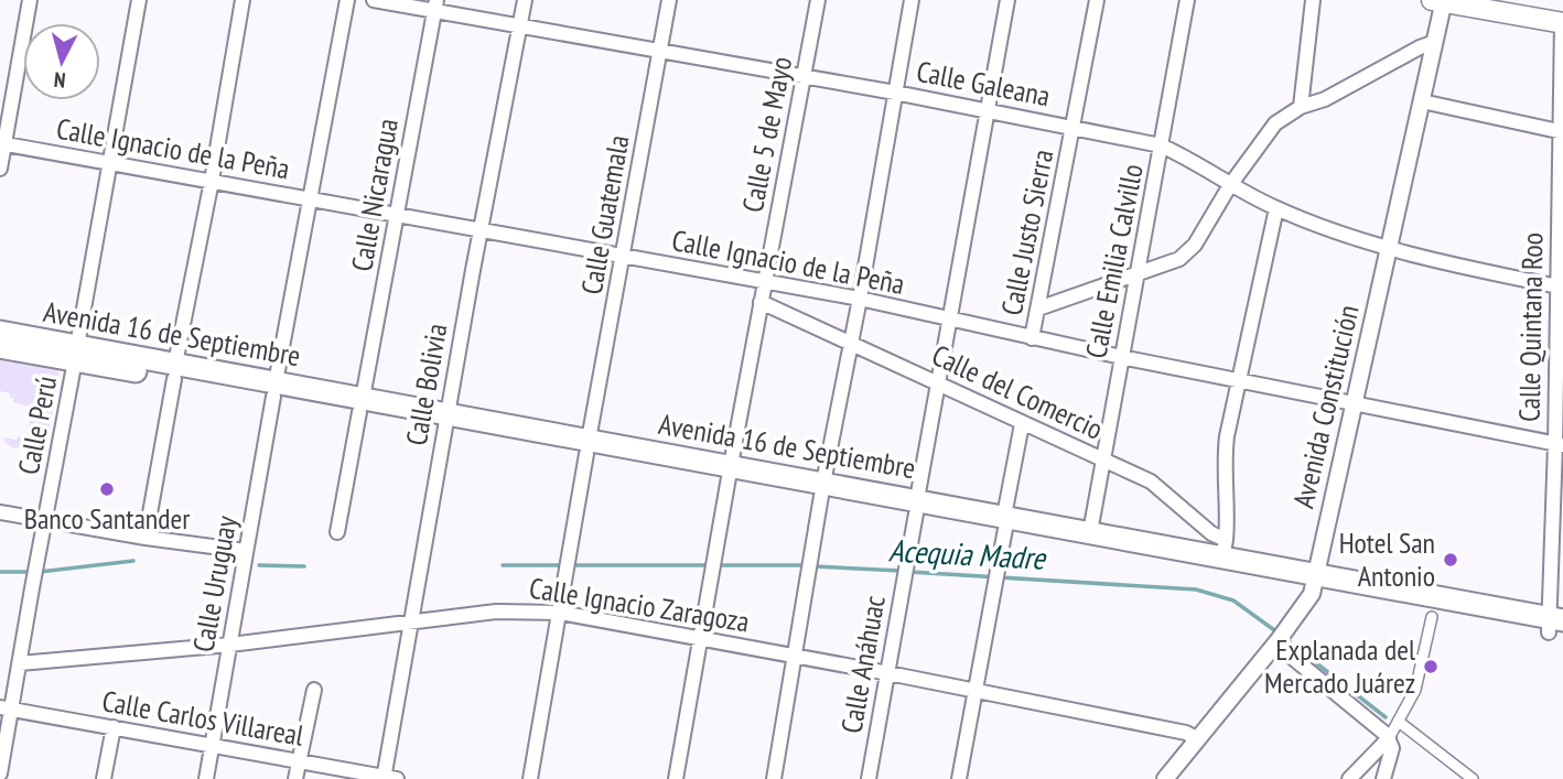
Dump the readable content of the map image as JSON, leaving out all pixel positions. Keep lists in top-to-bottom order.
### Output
{
  "streets": {
    "main road": ["Avenida 16 de Septiembre"],
    "street": [
      "Calle Galeana",
      "Calle 5 de Mayo",
      "Calle Ignacio de la Peña",
      "Calle Nicaragua",
      "Calle Guatemala",
      "Calle Justo Sierra",
      "Calle Emilia Calvillo",
      "Calle Quintana Roo",
      "Calle Bolivia",
      "Calle del Comercio",
      "Avenida Constitución",
      "Calle Perú",
      "Calle Uruguay",
      "Calle Ignacio Zaragoza",
      "Calle Anáhuac",
      "Calle Carlos Villareal"
    ]
  },
  "crossings": [
    ["Calle Galeana", "Calle 5 de Mayo"],
    ["Calle Galeana", "Calle Nicaragua"],
    ["Calle Galeana", "Calle Guatemala"],
    ["Calle Galeana", "Calle Justo Sierra"],
    ["Calle Galeana", "Calle Emilia Calvillo"],
    ["Calle Galeana", "Calle Quintana Roo"],
    ["Calle Galeana", "Calle Bolivia"],
    ["Calle Galeana", "Avenida Constitución"],
    ["Calle Galeana", "Calle Anáhuac"],
    ["Calle 5 de Mayo", "Calle Ignacio de la Peña"],
    ["Calle 5 de Mayo", "Avenida 16 de Septiembre"],
    ["Calle 5 de Mayo", "Calle del Comercio"],
    ["Calle 5 de Mayo", "Calle Ignacio Zaragoza"],
    ["Calle Ignacio de la Peña", "Calle Nicaragua"],
    ["Calle Ignacio de la Peña", "Calle Guatemala"],
    ["Calle Ignacio de la Peña", "Calle Justo Sierra"],
    ["Calle Ignacio de la Peña", "Calle Emilia Calvillo"],
    ["Calle Ignacio de la Peña", "Calle Quintana Roo"],
    ["Calle Ignacio de la Peña", "Calle Bolivia"],
    ["Calle Ignacio de la Peña", "Avenida Constitución"],
    ["Calle Ignacio de la Peña", "Calle Perú"],
    ["Calle Ignacio de la Peña", "Calle Uruguay"],
    ["Calle Ignacio de la Peña", "Calle Anáhuac"],
    ["Calle Nicaragua", "Avenida 16 de Septiembre"],
    ["Calle Guatemala", "Avenida 16 de Septiembre"],
    ["Calle Guatemala", "Calle Ignacio Zaragoza"],
    ["Calle Emilia Calvillo", "Avenida 16 de Septiembre"],
    ["Calle Emilia Calvillo", "Calle del Comercio"],
    ["Calle Quintana Roo", "Avenida 16 de Septiembre"],
    ["Avenida 16 de Septiembre", "Calle Bolivia"],
    ["Avenida 16 de Septiembre", "Calle del Comercio"],
    ["Avenida 16 de Septiembre", "Avenida Constitución"],
    ["Avenida 16 de Septiembre", "Calle Perú"],
    ["Avenida 16 de Septiembre", "Calle Uruguay"],
    ["Avenida 16 de Septiembre", "Calle Anáhuac"],
    ["Calle Bolivia", "Calle Ignacio Zaragoza"],
    ["Calle Bolivia", "Calle Carlos Villareal"],
    ["Calle del Comercio", "Calle Anáhuac"],
    ["Avenida Constitución", "Calle Ignacio Zaragoza"],
    ["Calle Perú", "Calle Ignacio Zaragoza"],
    ["Calle Perú", "Calle Carlos Villareal"],
    ["Calle Uruguay", "Calle Ignacio Zaragoza"],
    ["Calle Uruguay", "Calle Carlos Villareal"],
    ["Calle Ignacio Zaragoza", "Calle Anáhuac"]
  ],
  "water": ["Acequia Madre"],
  "places": ["Banco Santander", "Hotel San Antonio", "Explanada del Mercado Juárez"],
  "north": "bottom"
}
